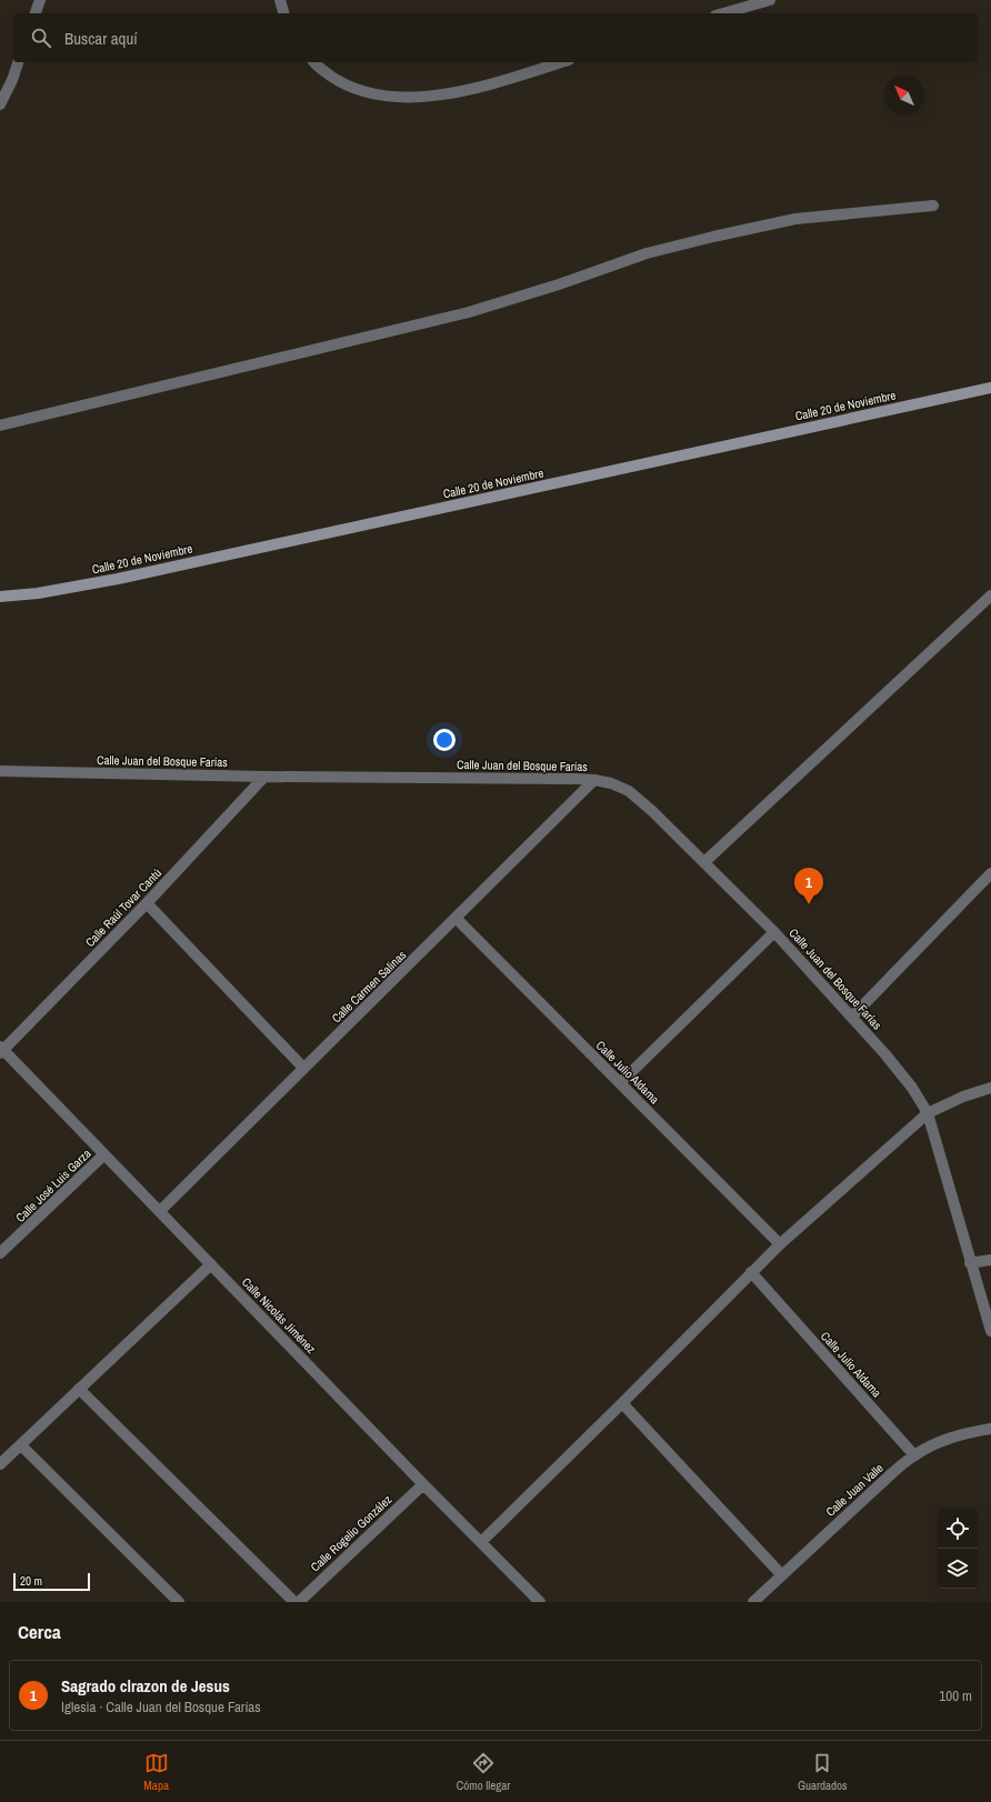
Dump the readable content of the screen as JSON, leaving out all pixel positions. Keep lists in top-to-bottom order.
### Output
{
  "streets": {
    "street": [
      "Calle 20 de Noviembre",
      "Calle Juan del Bosque Farías",
      "Calle Raúl Tovar Cantú",
      "Calle Carmen Salinas",
      "Calle Julio Aldama",
      "Calle José Luis Garza",
      "Calle Nicolás Jiménez",
      "Calle Juan Valle",
      "Calle Rogelio González"
    ]
  },
  "crossings": [
    ["Calle Juan del Bosque Farías", "Calle Raúl Tovar Cantú"],
    ["Calle Juan del Bosque Farías", "Calle Carmen Salinas"],
    ["Calle Raúl Tovar Cantú", "Calle Nicolás Jiménez"],
    ["Calle Carmen Salinas", "Calle Julio Aldama"],
    ["Calle Carmen Salinas", "Calle Nicolás Jiménez"],
    ["Calle Julio Aldama", "Calle Juan Valle"],
    ["Calle José Luis Garza", "Calle Nicolás Jiménez"],
    ["Calle Nicolás Jiménez", "Calle Rogelio González"]
  ],
  "scale_bar": "20 m",
  "north": "top left",
  "page": {
    "search": "Buscar aquí",
    "pins": "1",
    "scale": "20 m",
    "heading": "Cerca",
    "list": [
      {
        "mark": "1",
        "name": "Sagrado clrazon de Jesus",
        "note": "Iglesia · Calle Juan del Bosque Farías",
        "value": "100 m"
      }
    ],
    "nav": ["Mapa", "Cómo llegar", "Guardados"]
  }
}
